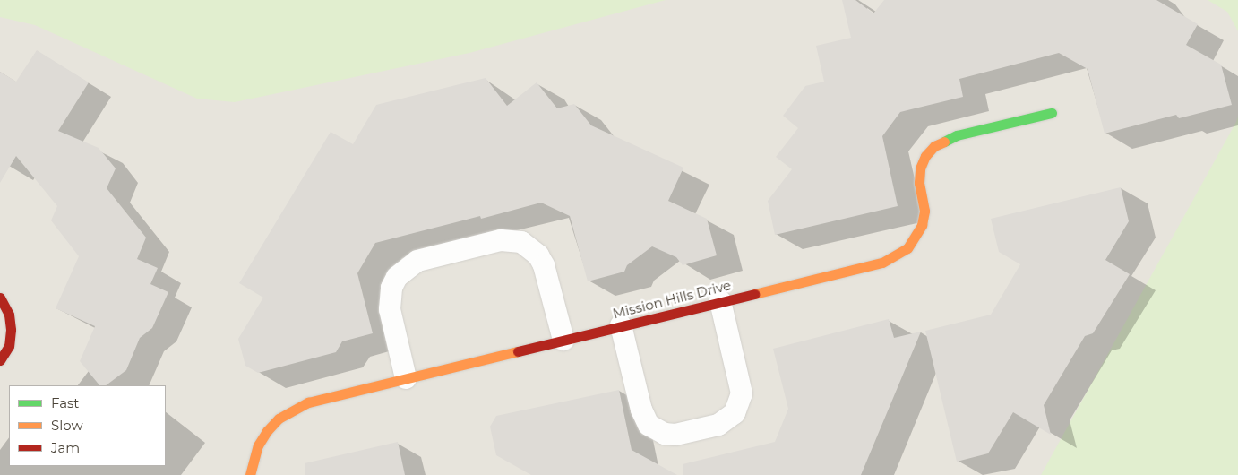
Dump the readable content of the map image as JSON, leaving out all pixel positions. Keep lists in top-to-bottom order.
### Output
{
  "streets": {
    "street": ["Mission Hills Drive"]
  },
  "legend": ["Fast", "Slow", "Jam"]
}
